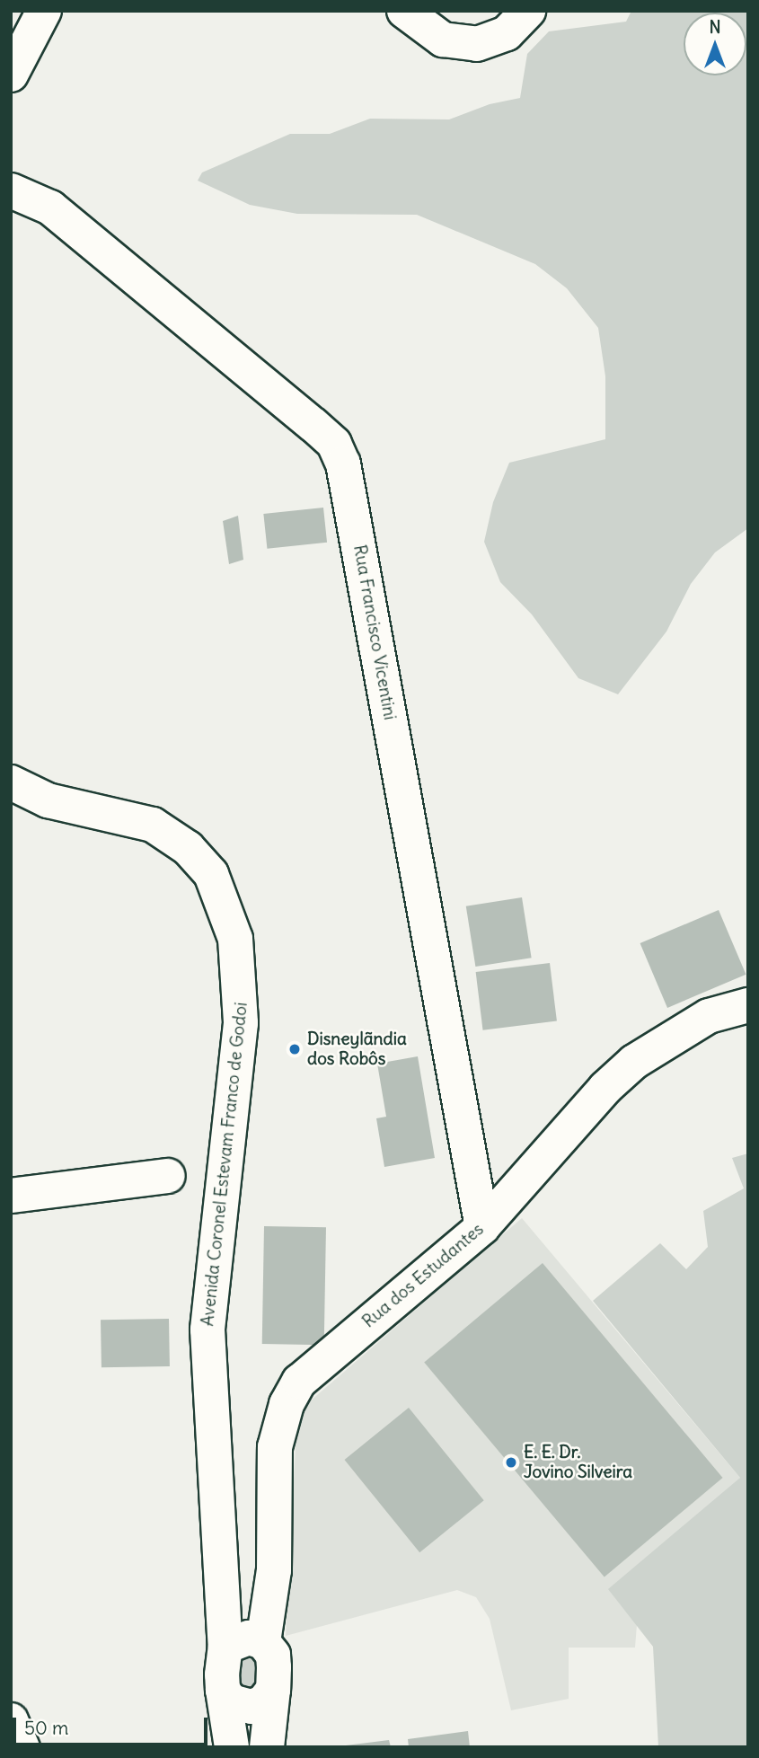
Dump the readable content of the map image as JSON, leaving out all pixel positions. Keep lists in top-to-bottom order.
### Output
{
  "streets": {
    "street": ["Rua Francisco Vicentini", "Avenida Coronel Estevam Franco de Godoi", "Rua dos Estudantes"]
  },
  "crossings": [
    ["Rua Francisco Vicentini", "Rua dos Estudantes"],
    ["Avenida Coronel Estevam Franco de Godoi", "Rua dos Estudantes"]
  ],
  "places": ["Disneylãndia dos Robôs", "E. E. Dr. Jovino Silveira"],
  "scale_bar": "50 m",
  "north": "top"
}
